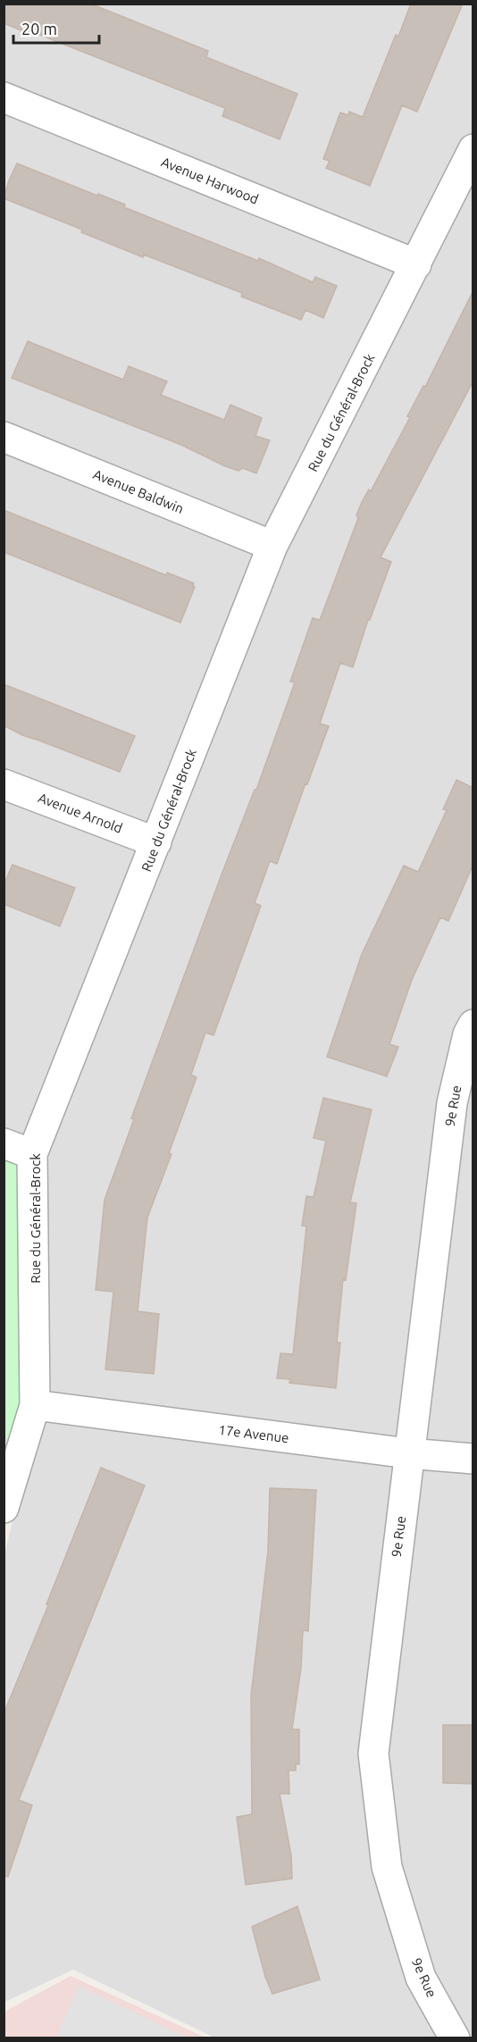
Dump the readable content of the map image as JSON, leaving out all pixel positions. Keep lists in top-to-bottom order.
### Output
{
  "streets": {
    "street": [
      "Avenue Harwood",
      "Rue du Général-Brock",
      "Avenue Baldwin",
      "Avenue Arnold",
      "9e Rue",
      "17e Avenue"
    ]
  },
  "crossings": [
    ["Avenue Harwood", "Rue du Général-Brock"],
    ["Rue du Général-Brock", "Avenue Baldwin"],
    ["Rue du Général-Brock", "Avenue Arnold"],
    ["Rue du Général-Brock", "17e Avenue"],
    ["9e Rue", "17e Avenue"]
  ],
  "scale_bar": "20 m"
}
